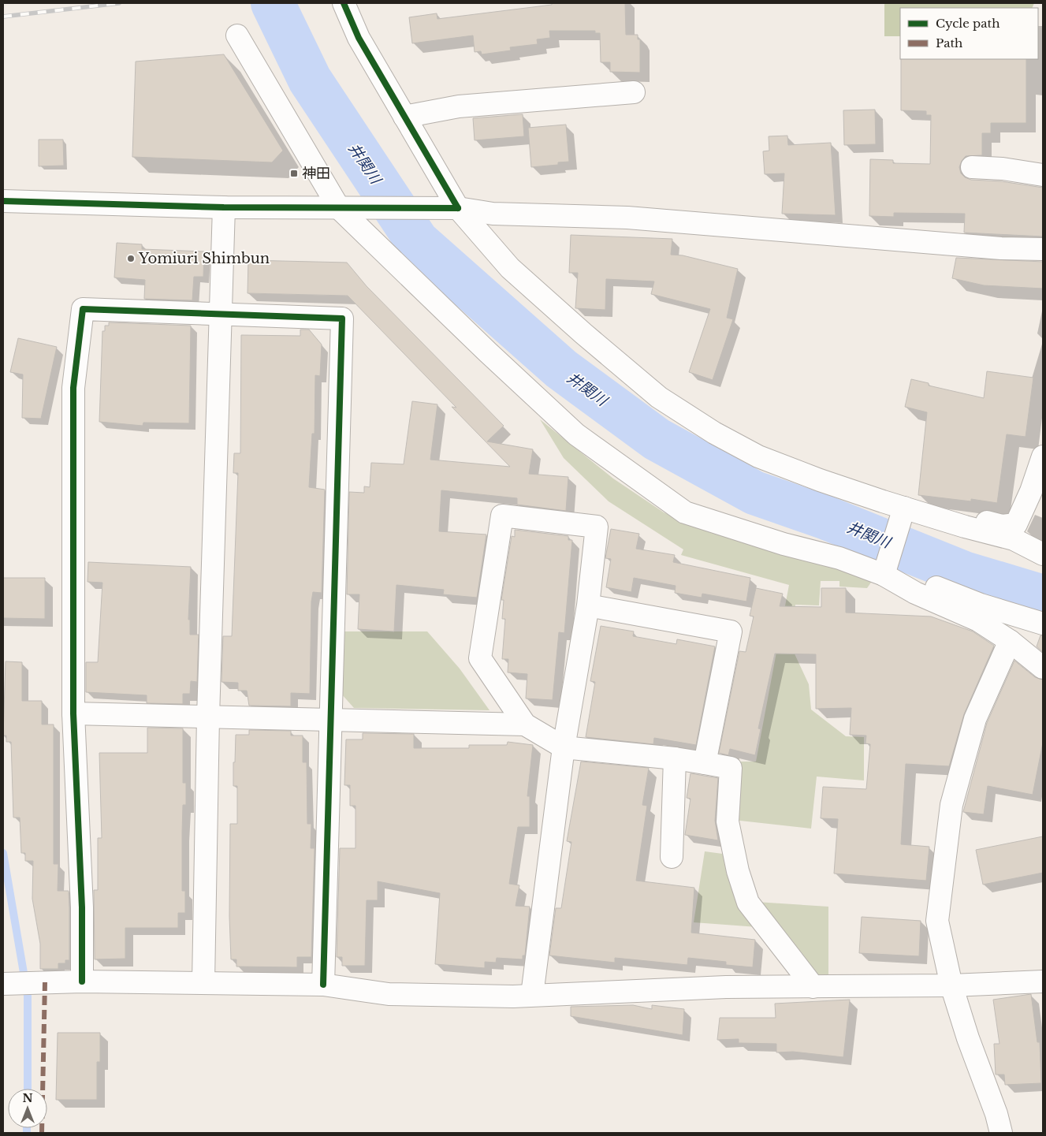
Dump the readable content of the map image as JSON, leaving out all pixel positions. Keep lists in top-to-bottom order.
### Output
{
  "water": ["井関川"],
  "places": {
    "transit": ["神田"],
    "other": ["Yomiuri Shimbun"]
  },
  "legend": ["Cycle path", "Path"],
  "north": "top"
}
